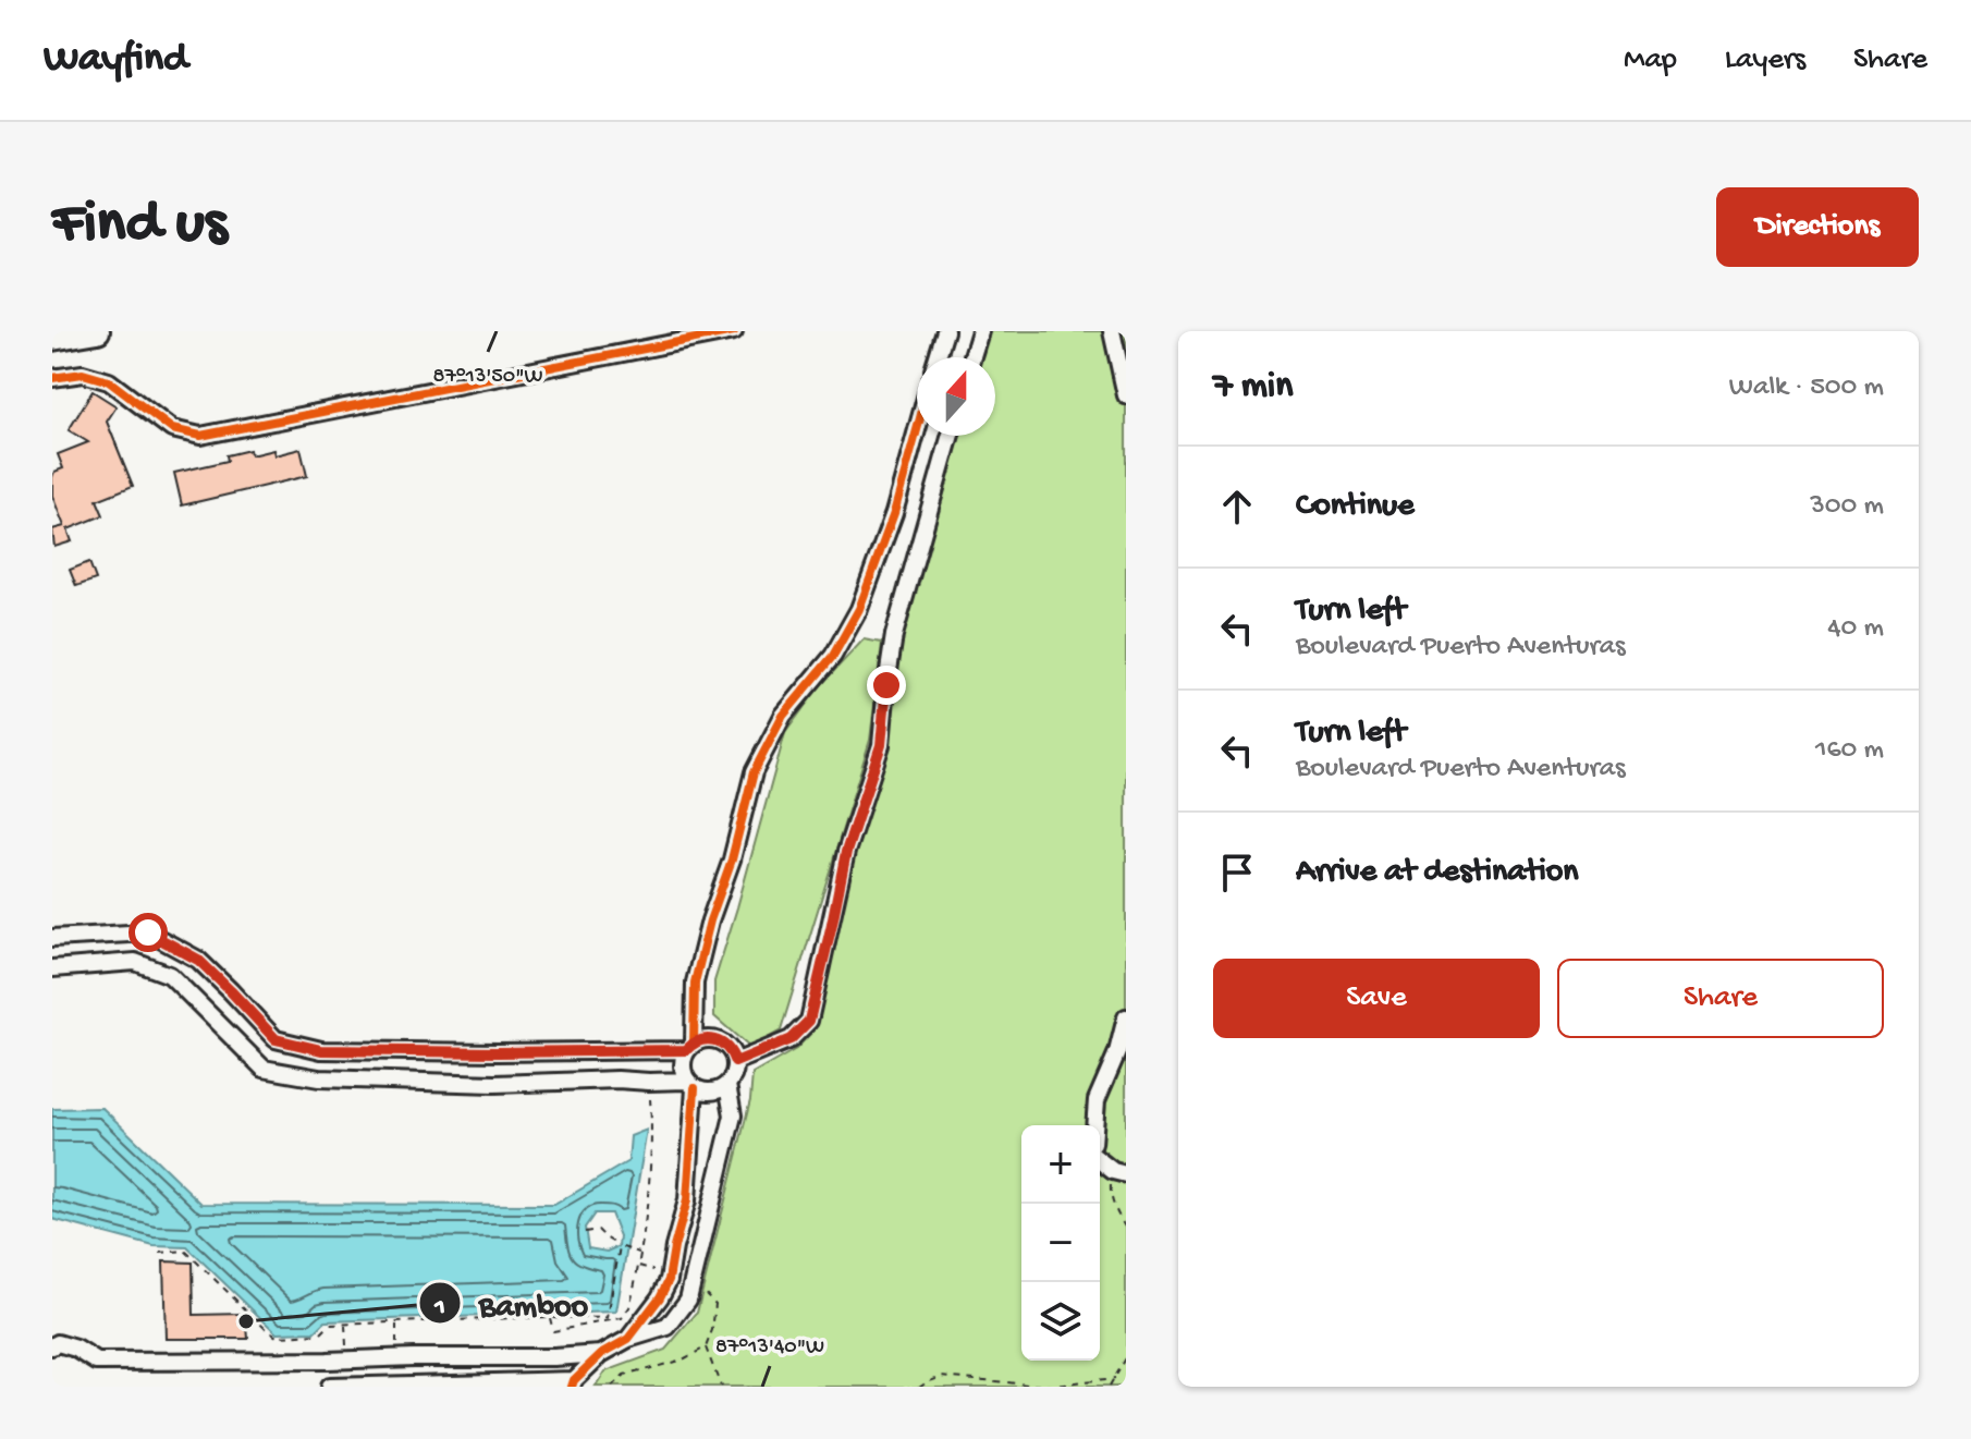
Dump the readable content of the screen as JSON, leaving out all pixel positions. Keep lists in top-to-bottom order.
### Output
{
  "places": ["Bamboo"],
  "north": "top",
  "page": {
    "header": "Wayfind",
    "nav": ["Map", "Layers", "Share"],
    "buttons": [
      "Directions",
      ["Save", "Share"]
    ],
    "title": "Find us",
    "heading": ["7 min", "Walk · 500 m"],
    "list": [
      ["Continue", "300 m"],
      ["Turn left", "Boulevard Puerto Aventuras", "40 m"],
      ["Turn left", "Boulevard Puerto Aventuras", "160 m"],
      "Arrive at destination"
    ],
    "map_buttons": ["+", "−"]
  },
  "coordinates": ["87°13'50\"W", "87°13'40\"W"]
}
